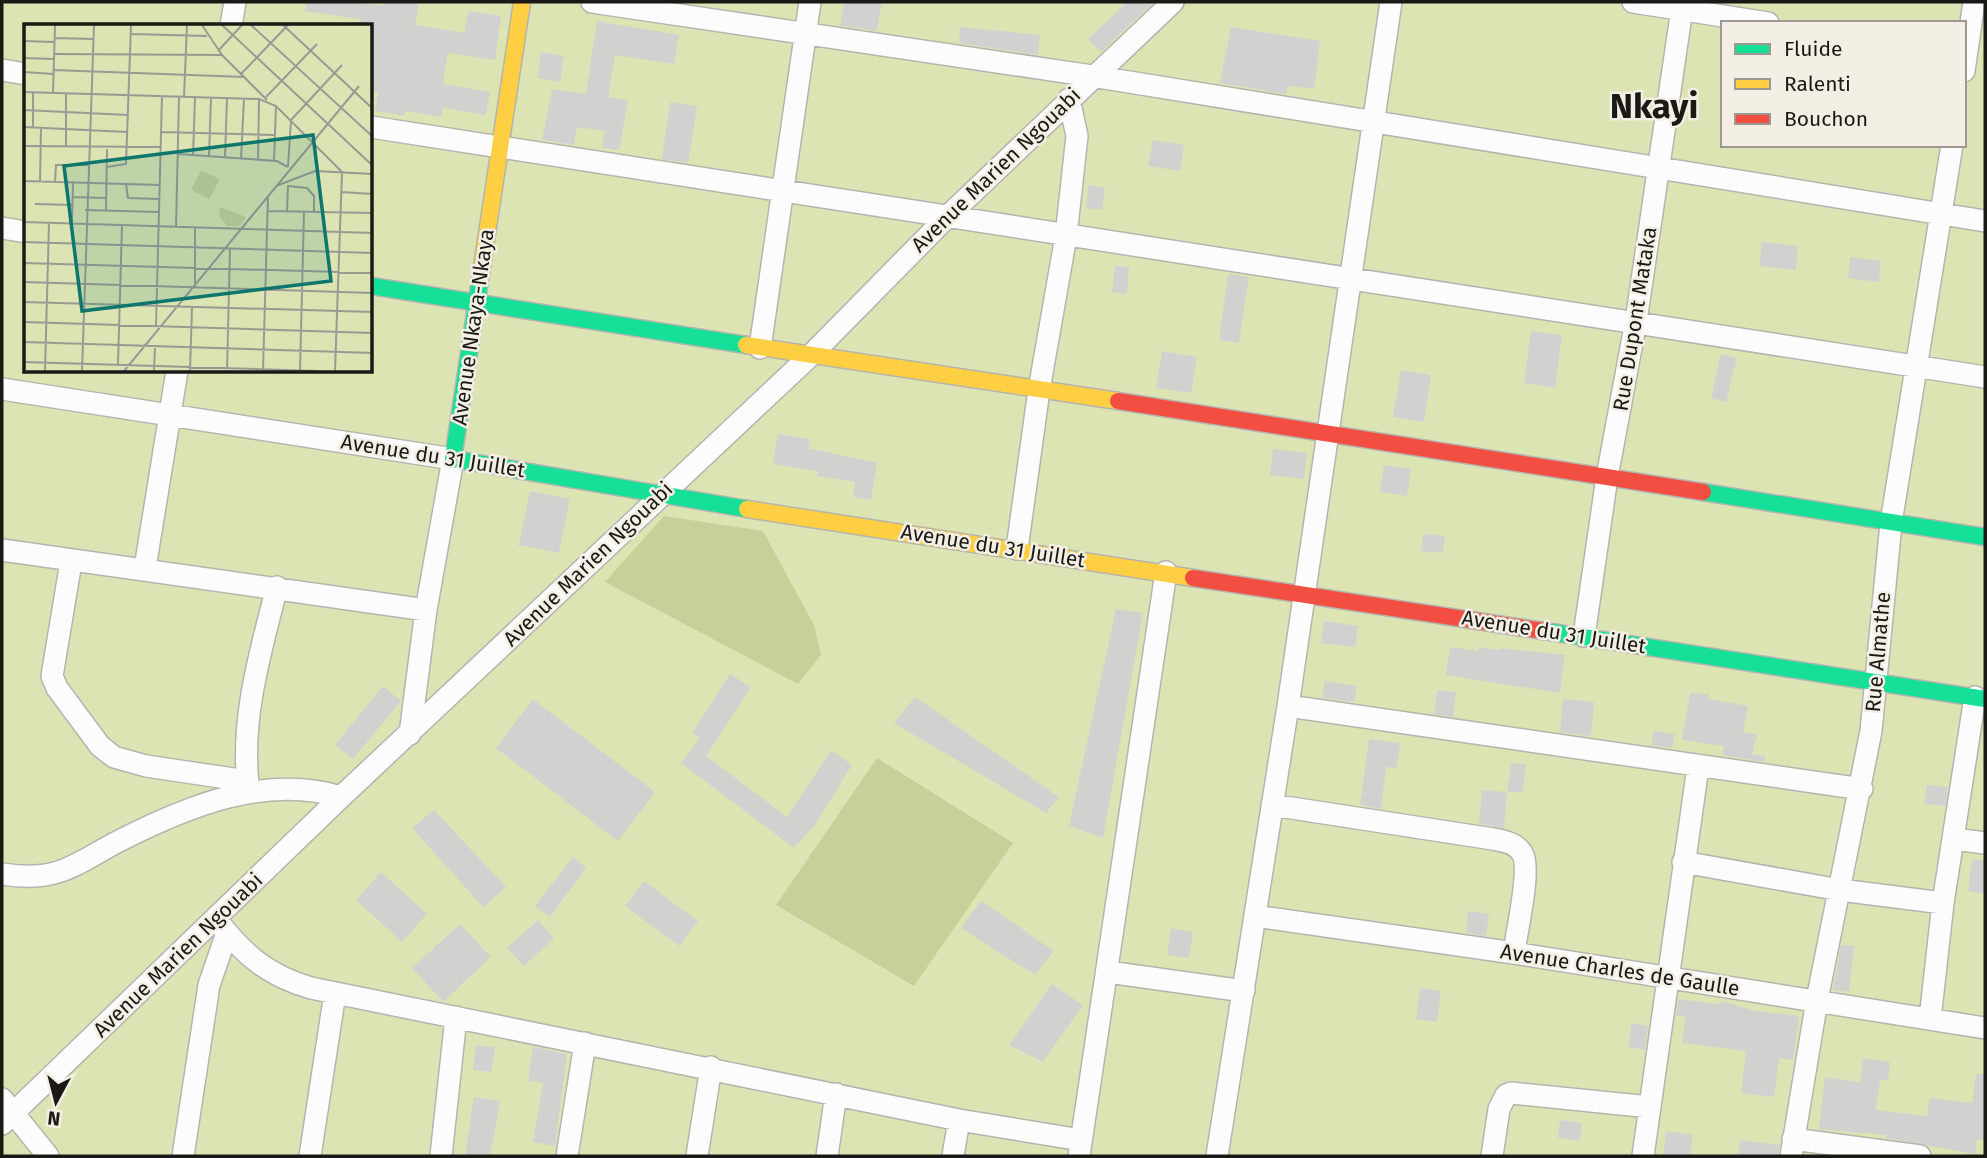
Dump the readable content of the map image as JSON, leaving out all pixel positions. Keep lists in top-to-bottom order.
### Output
{
  "streets": {
    "street": [
      "Avenue Marien Ngouabi",
      "Rue Dupont Mataka",
      "Avenue Nkaya-Nkaya",
      "Avenue du 31 Juillet",
      "Rue Almathe",
      "Avenue Charles de Gaulle"
    ]
  },
  "crossings": [
    ["Avenue Marien Ngouabi", "Avenue Nkaya-Nkaya"],
    ["Avenue Marien Ngouabi", "Avenue du 31 Juillet"],
    ["Rue Dupont Mataka", "Avenue du 31 Juillet"],
    ["Avenue Nkaya-Nkaya", "Avenue du 31 Juillet"],
    ["Avenue du 31 Juillet", "Rue Almathe"],
    ["Rue Almathe", "Avenue Charles de Gaulle"]
  ],
  "districts": ["Nkayi"],
  "legend": ["Fluide", "Ralenti", "Bouchon"],
  "north": "bottom"
}
